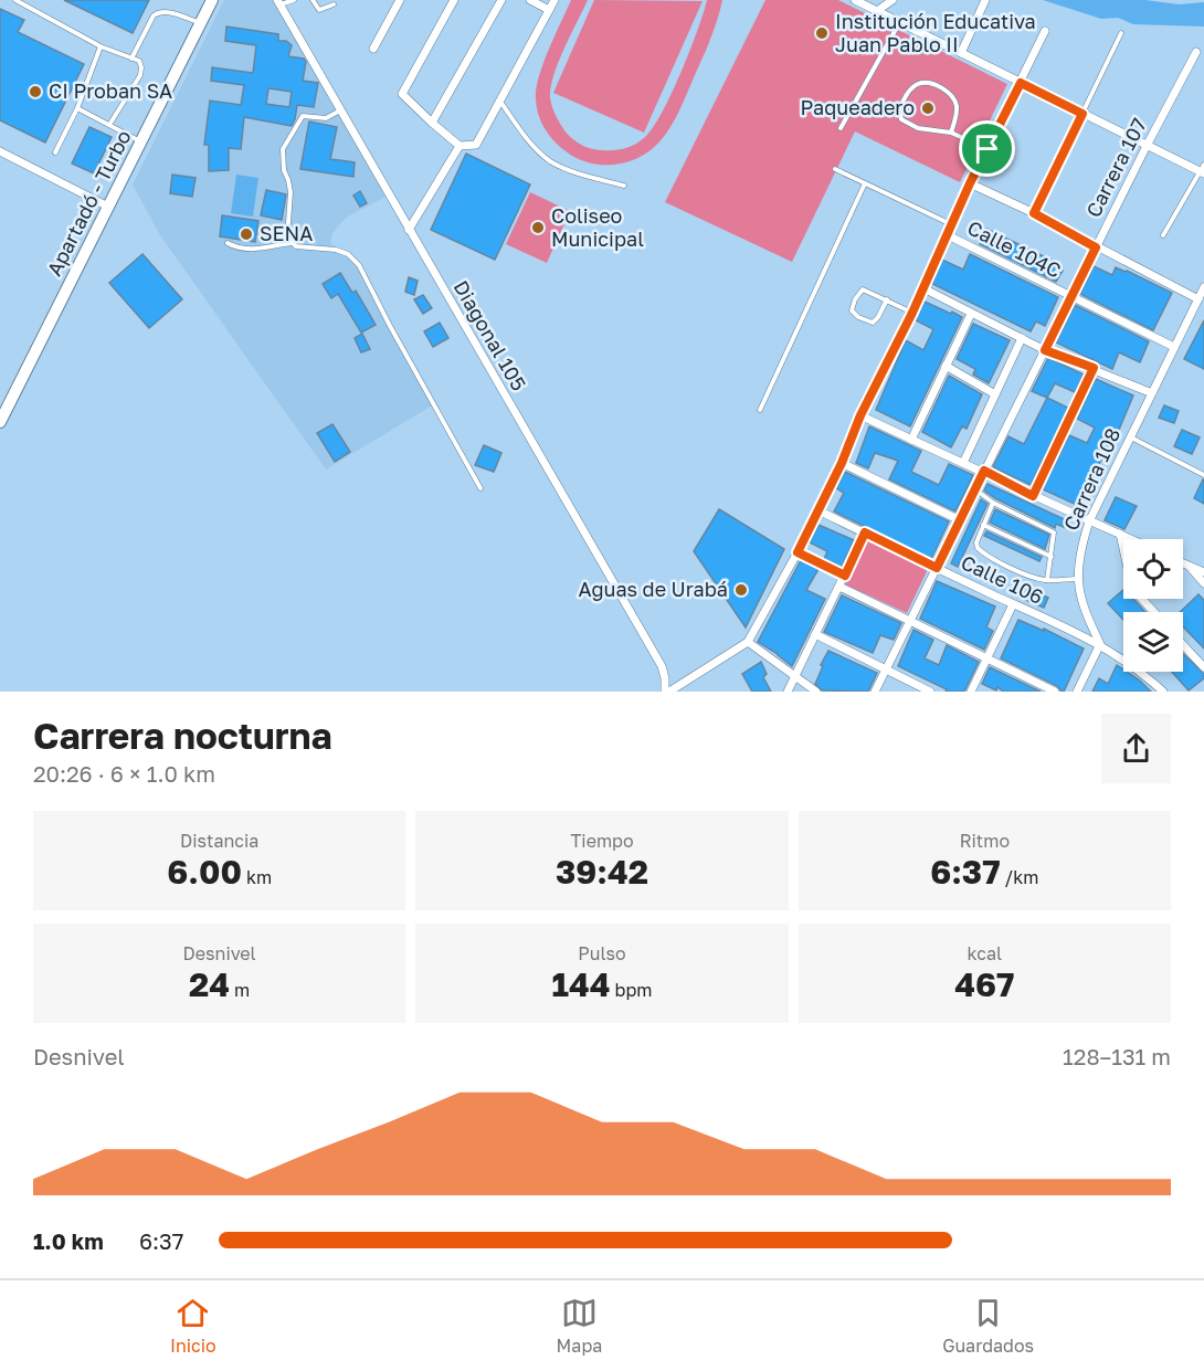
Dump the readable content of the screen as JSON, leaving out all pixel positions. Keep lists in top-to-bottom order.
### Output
{
  "streets": {
    "main road": ["Apartadó - Turbo"],
    "street": [
      "Carrera 107",
      "Calle 104C",
      "Diagonal 105",
      "Carrera 108",
      "Calle 106"
    ]
  },
  "crossings": [
    ["Carrera 107", "Calle 104C"],
    ["Carrera 107", "Calle 106"],
    ["Calle 104C", "Carrera 108"],
    ["Carrera 108", "Calle 106"]
  ],
  "places": [
    "Institución Educativa Juan Pablo II",
    "CI Proban SA",
    "Paqueadero",
    "Coliseo Municipal",
    "SENA",
    "Aguas de Urabá"
  ],
  "page": {
    "heading": ["Carrera nocturna", "20:26 · 6 × 1.0 km"],
    "stats": [
      ["Distancia", "6.00 km"],
      ["Tiempo", "39:42"],
      ["Ritmo", "6:37 /km"],
      ["Desnivel", "24 m"],
      ["Pulso", "144 bpm"],
      ["kcal", "467"]
    ],
    "chart": ["Desnivel", "128–131 m"],
    "list": [
      {
        "name": "1.0 km",
        "note": "6:37"
      }
    ],
    "tabs": ["Inicio", "Mapa", "Guardados"]
  }
}
